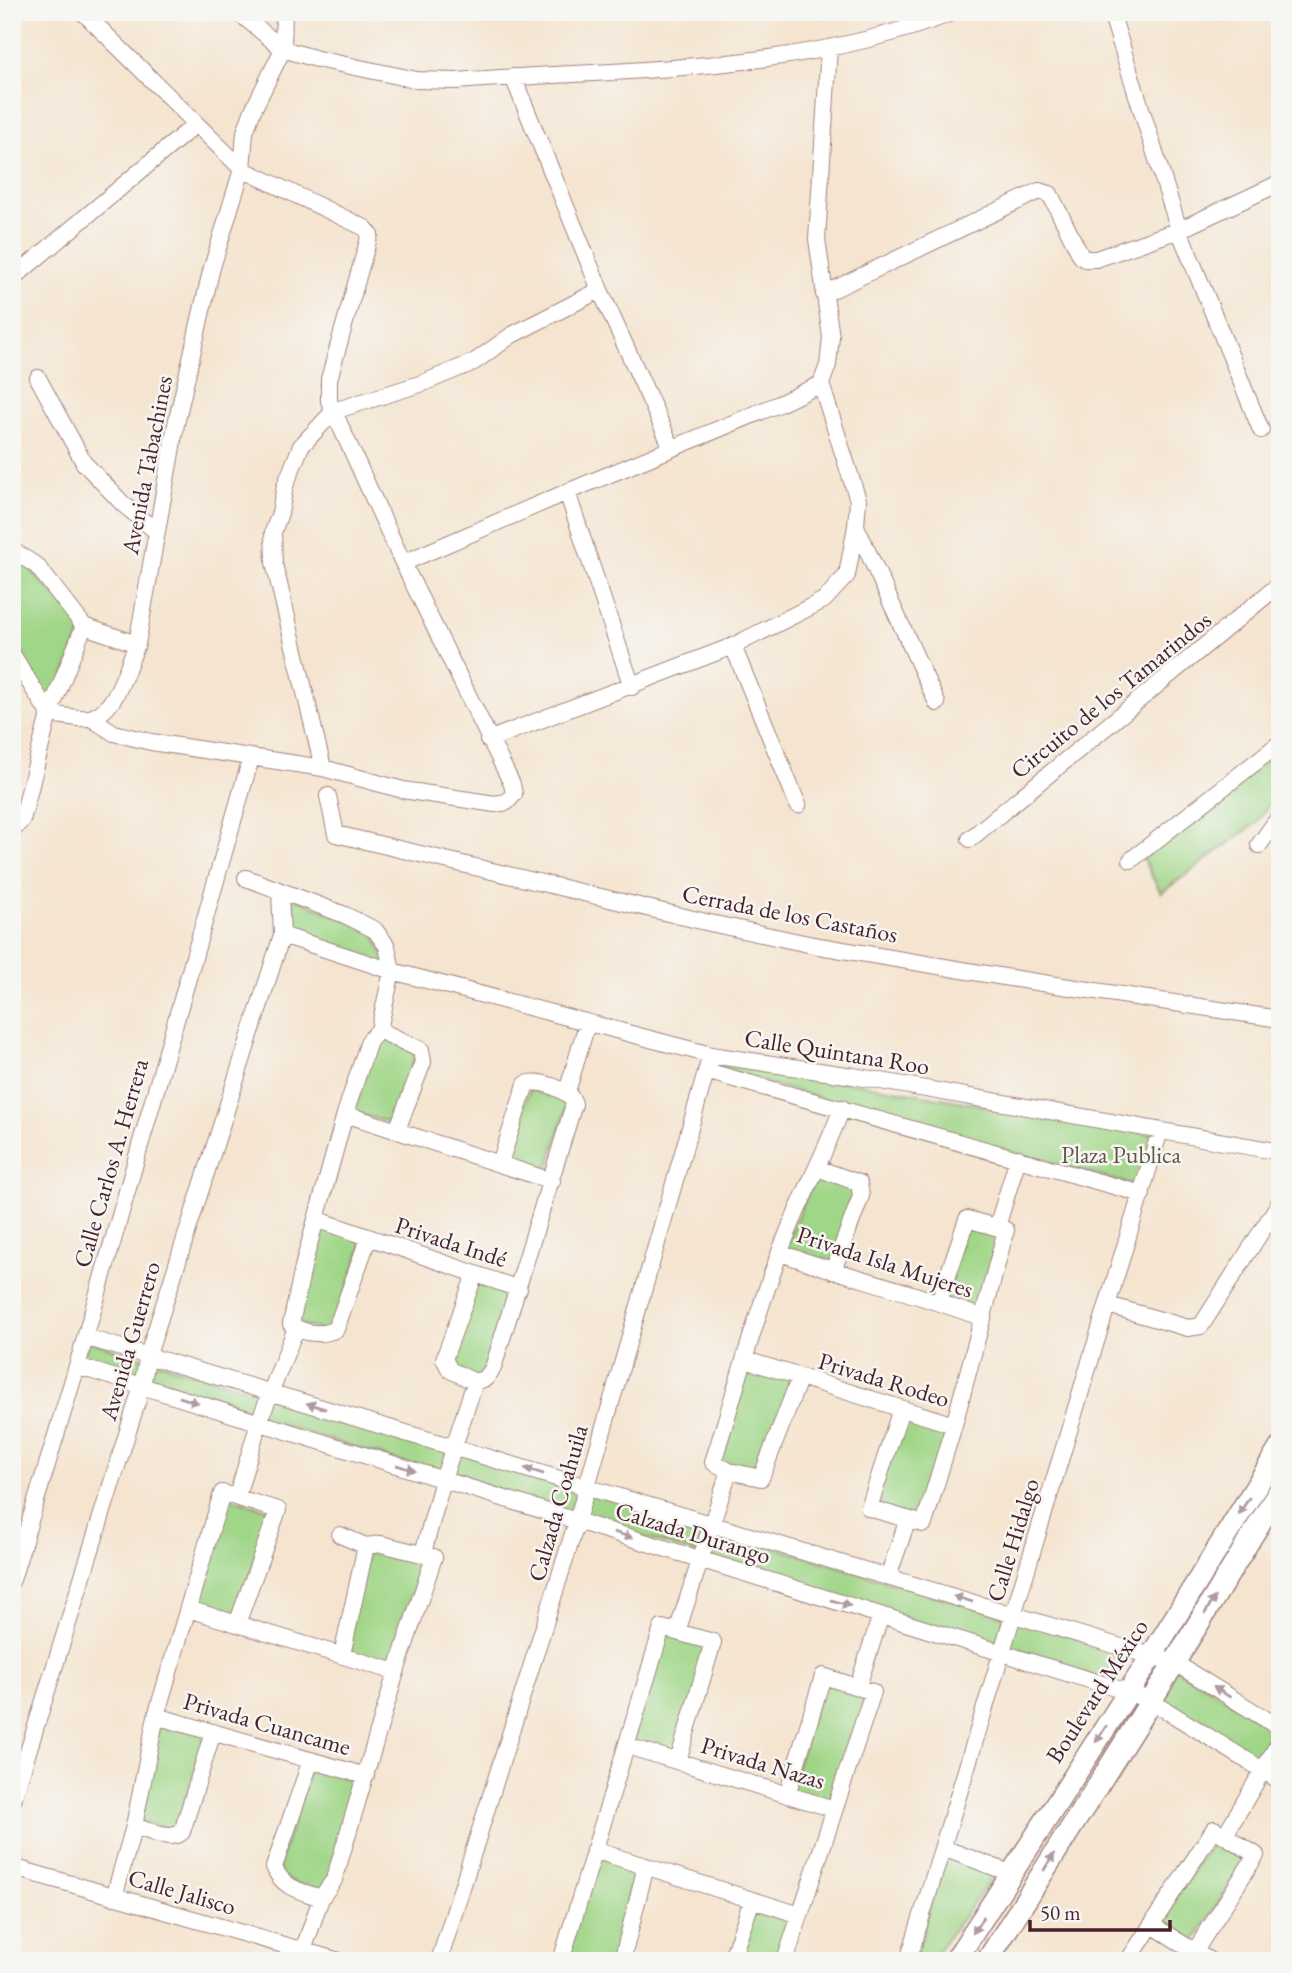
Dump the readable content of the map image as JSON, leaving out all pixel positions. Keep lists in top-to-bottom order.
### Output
{
  "streets": {
    "main road": ["Boulevard México"],
    "street": [
      "Avenida Tabachines",
      "Circuito de los Tamarindos",
      "Cerrada de los Castaños",
      "Calle Quintana Roo",
      "Calle Carlos A. Herrera",
      "Privada Indé",
      "Privada Isla Mujeres",
      "Avenida Guerrero",
      "Privada Rodeo",
      "Calzada Coahuila",
      "Calzada Durango",
      "Calle Hidalgo",
      "Privada Cuancame",
      "Privada Nazas",
      "Calle Jalisco"
    ]
  },
  "crossings": [
    ["Calle Quintana Roo", "Privada Isla Mujeres"],
    ["Calle Quintana Roo", "Avenida Guerrero"],
    ["Calle Quintana Roo", "Calzada Coahuila"],
    ["Calle Quintana Roo", "Calle Hidalgo"],
    ["Calle Carlos A. Herrera", "Calzada Durango"],
    ["Avenida Guerrero", "Calzada Durango"],
    ["Calzada Coahuila", "Calzada Durango"],
    ["Calzada Durango", "Calle Hidalgo"],
    ["Calzada Durango", "Boulevard México"]
  ],
  "parks": ["Plaza Publica"],
  "scale_bar": "50 m"
}
